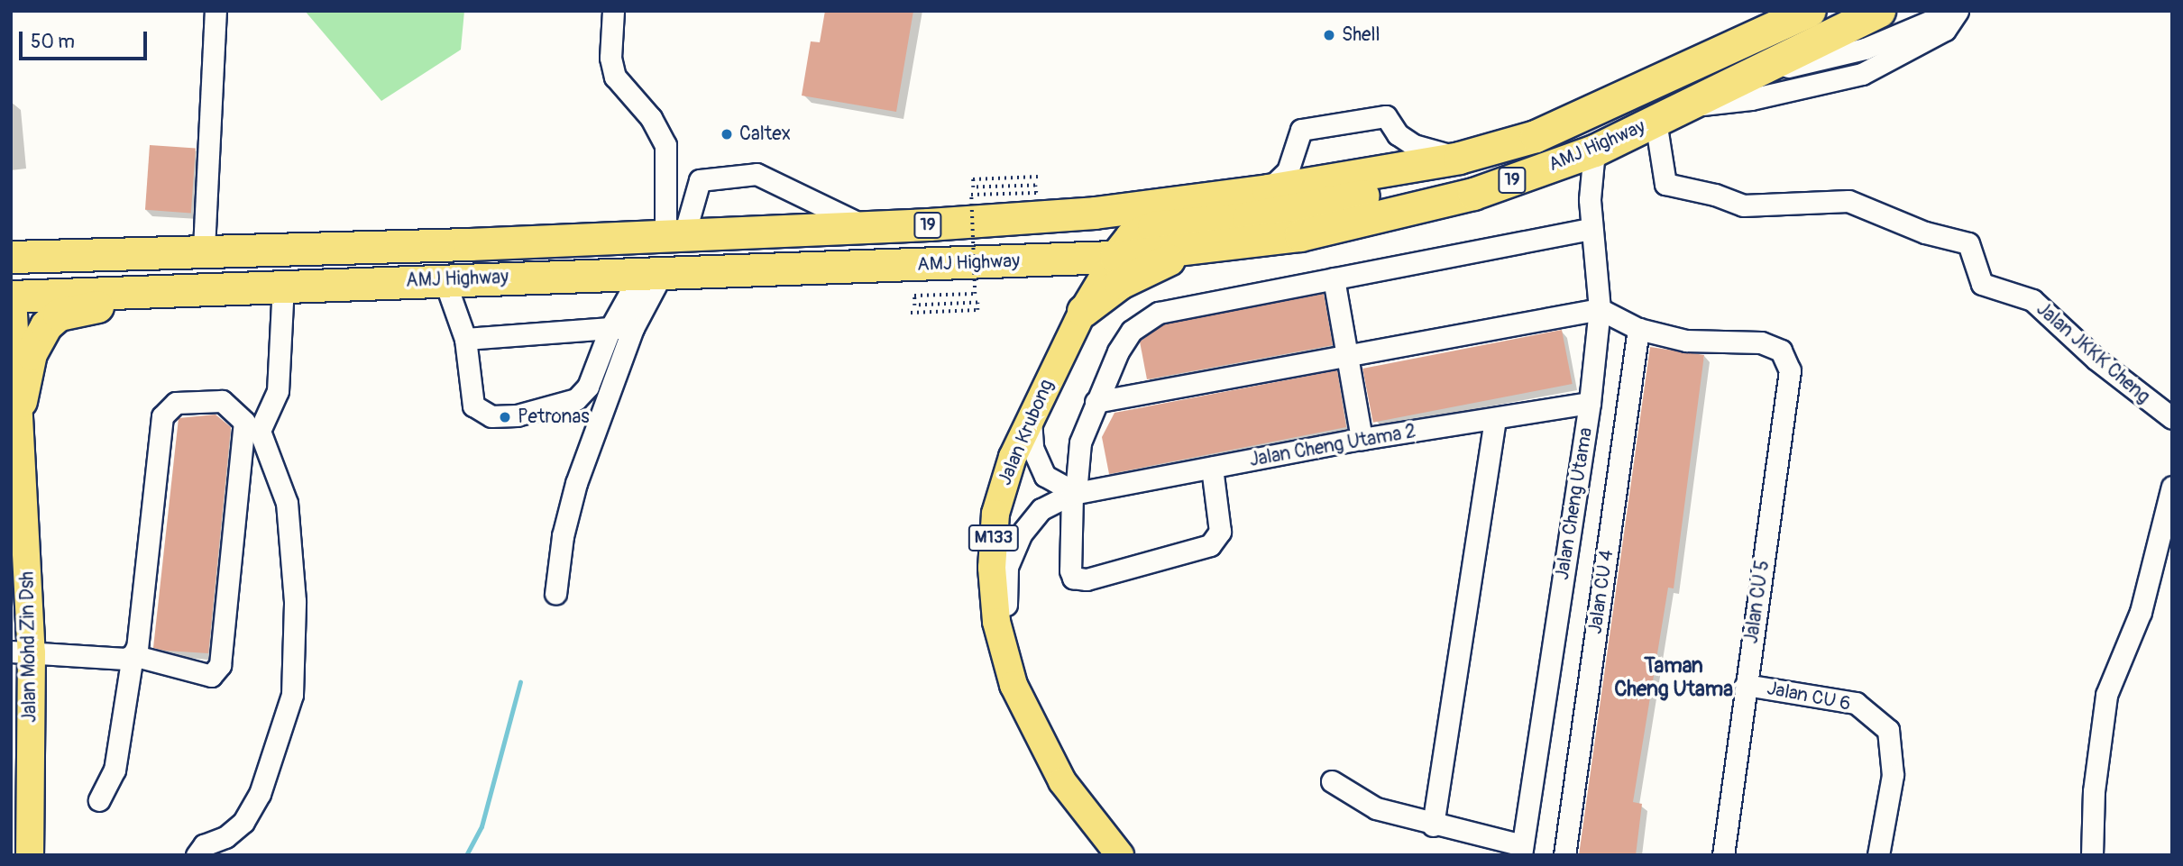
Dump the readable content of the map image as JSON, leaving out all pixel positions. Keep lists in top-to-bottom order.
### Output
{
  "streets": {
    "highway": ["AMJ Highway", "19"],
    "main road": ["Jalan Krubong", "M133", "Jalan Mohd Zin Dsh"],
    "street": [
      "Jalan JKKK Cheng",
      "Jalan Cheng Utama 2",
      "Jalan Cheng Utama",
      "Jalan CU 4",
      "Jalan CU 5",
      "Jalan CU 6"
    ]
  },
  "crossings": [
    ["AMJ Highway", "Jalan JKKK Cheng"],
    ["AMJ Highway", "Jalan Krubong"],
    ["AMJ Highway", "Jalan Cheng Utama"],
    ["AMJ Highway", "Jalan Mohd Zin Dsh"],
    ["Jalan Krubong", "Jalan Cheng Utama 2"],
    ["Jalan Cheng Utama 2", "Jalan Cheng Utama"],
    ["Jalan CU 4", "Jalan CU 5"],
    ["Jalan CU 5", "Jalan CU 6"]
  ],
  "districts": ["Taman Cheng Utama"],
  "places": ["Shell", "Caltex", "Petronas"],
  "scale_bar": "50 m"
}
